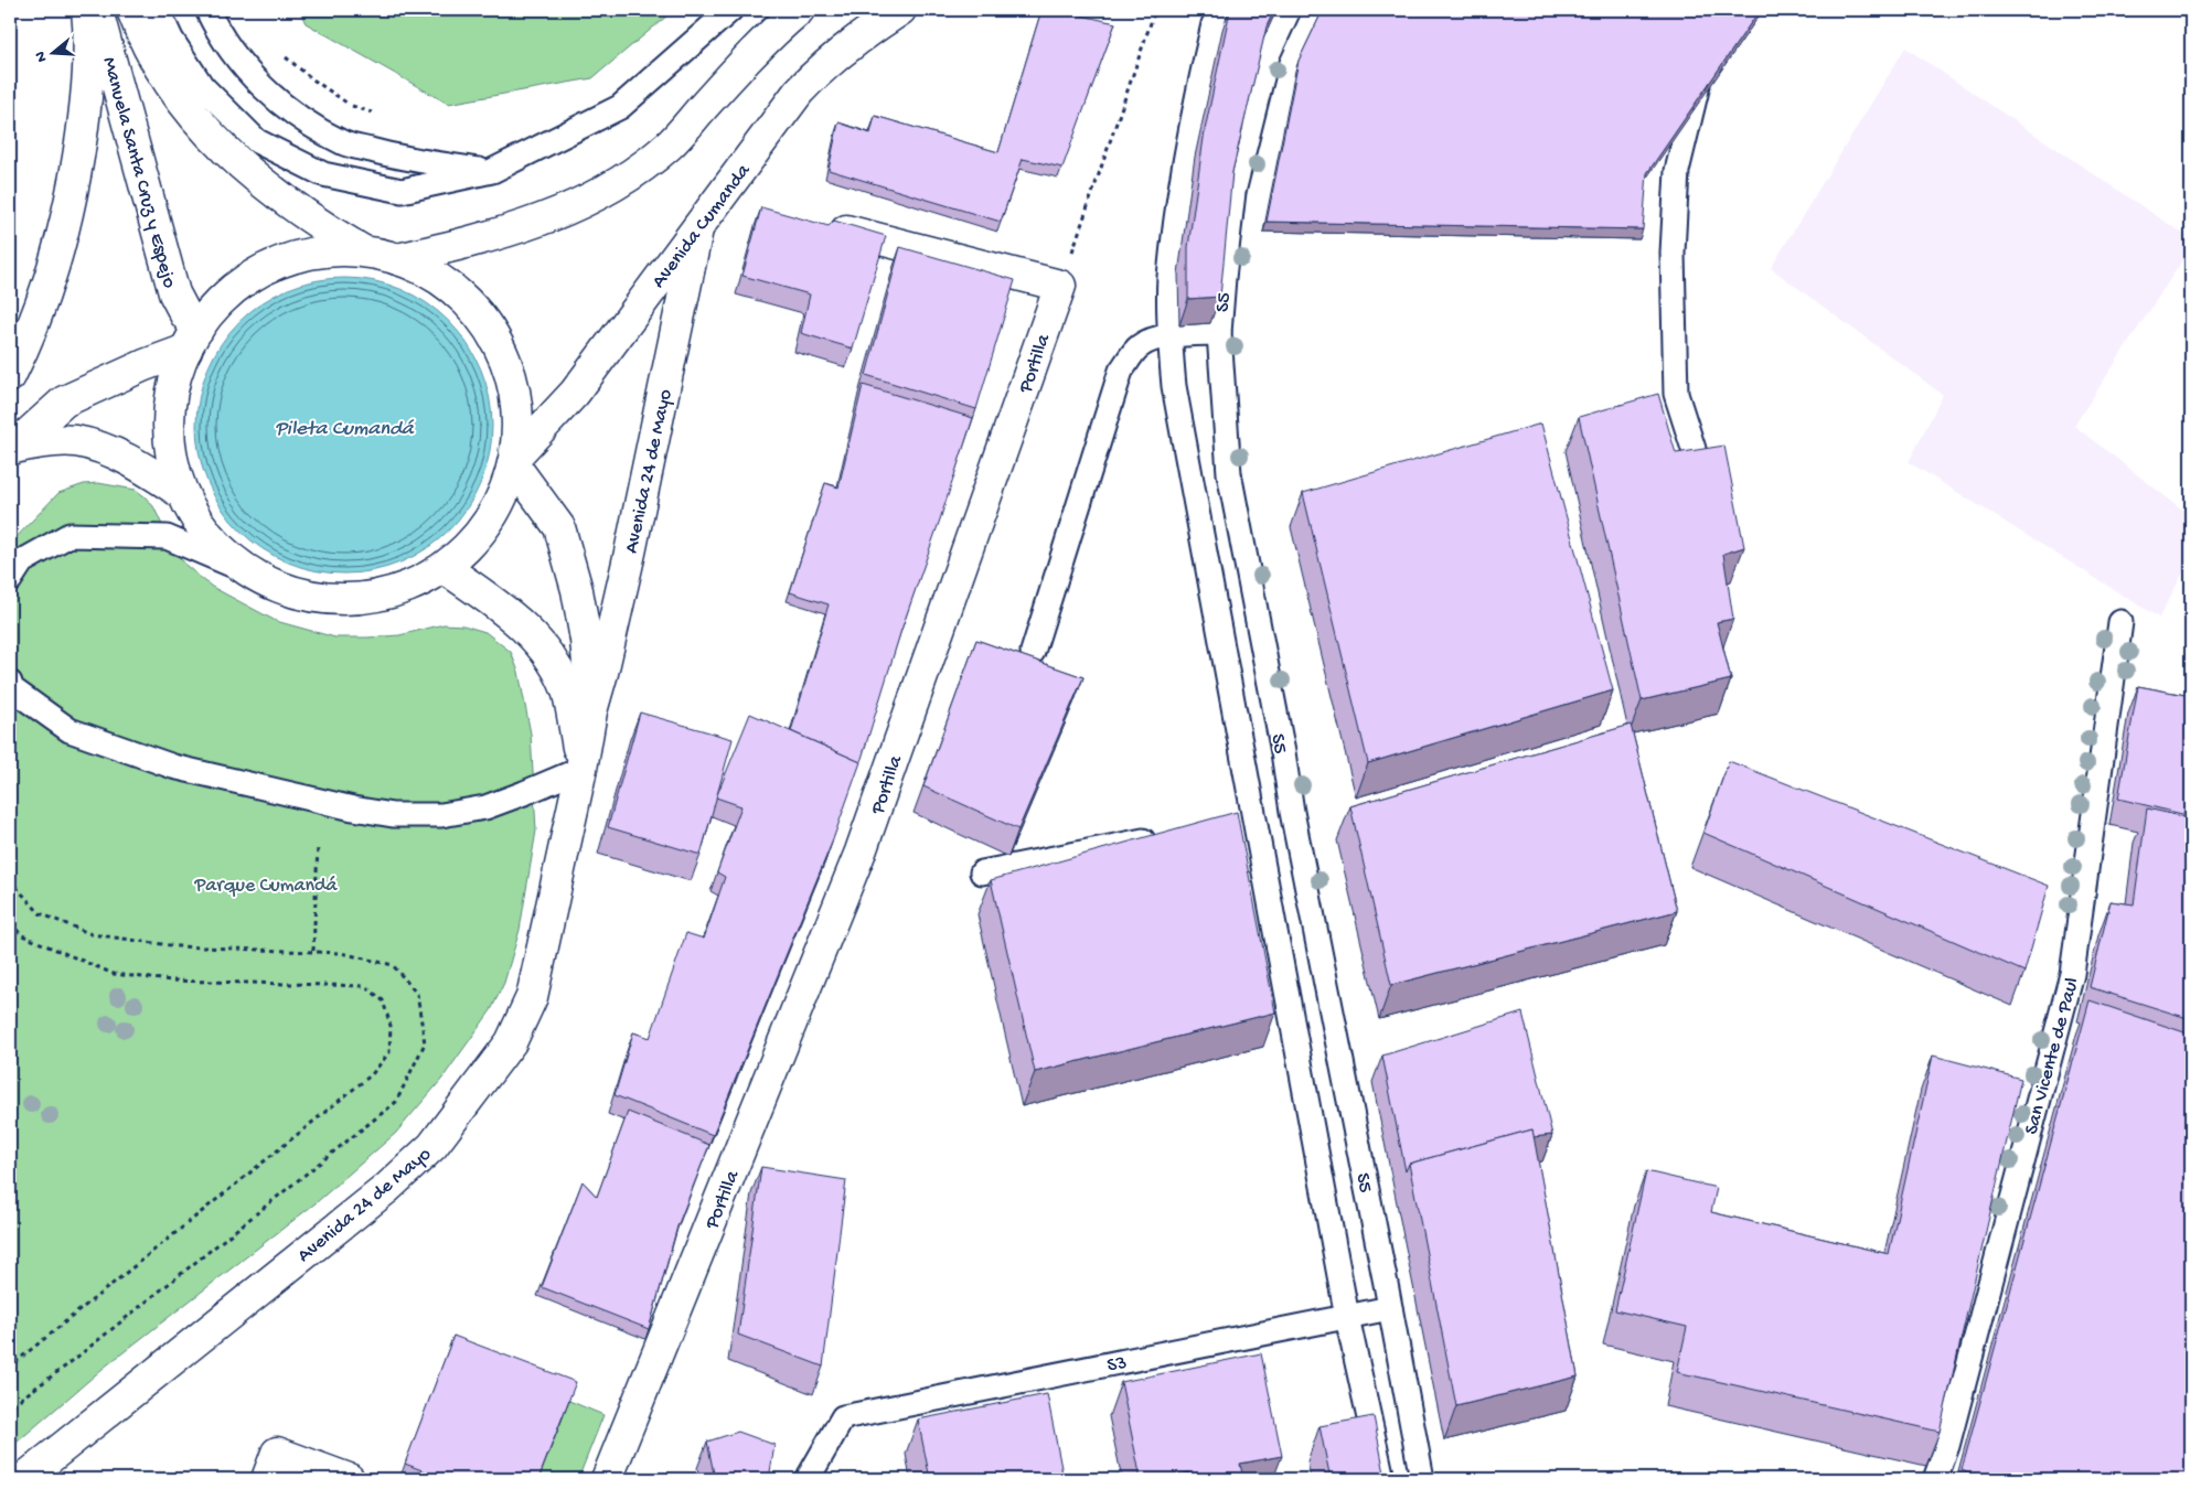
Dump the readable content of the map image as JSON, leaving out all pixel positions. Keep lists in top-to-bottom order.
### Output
{
  "streets": {
    "main road": [
      "Manuela Santa Cruz y Espejo",
      "Avenida Cumanda",
      "Portilla",
      "Avenida 24 de Mayo"
    ],
    "lane": ["S5", "San Vicente de Paul", "S3"]
  },
  "crossings": [
    ["Avenida Cumanda", "Avenida 24 de Mayo"],
    ["S5", "S3"]
  ],
  "water": ["Pileta Cumandá"],
  "parks": ["Parque Cumandá"],
  "north": "left"
}
